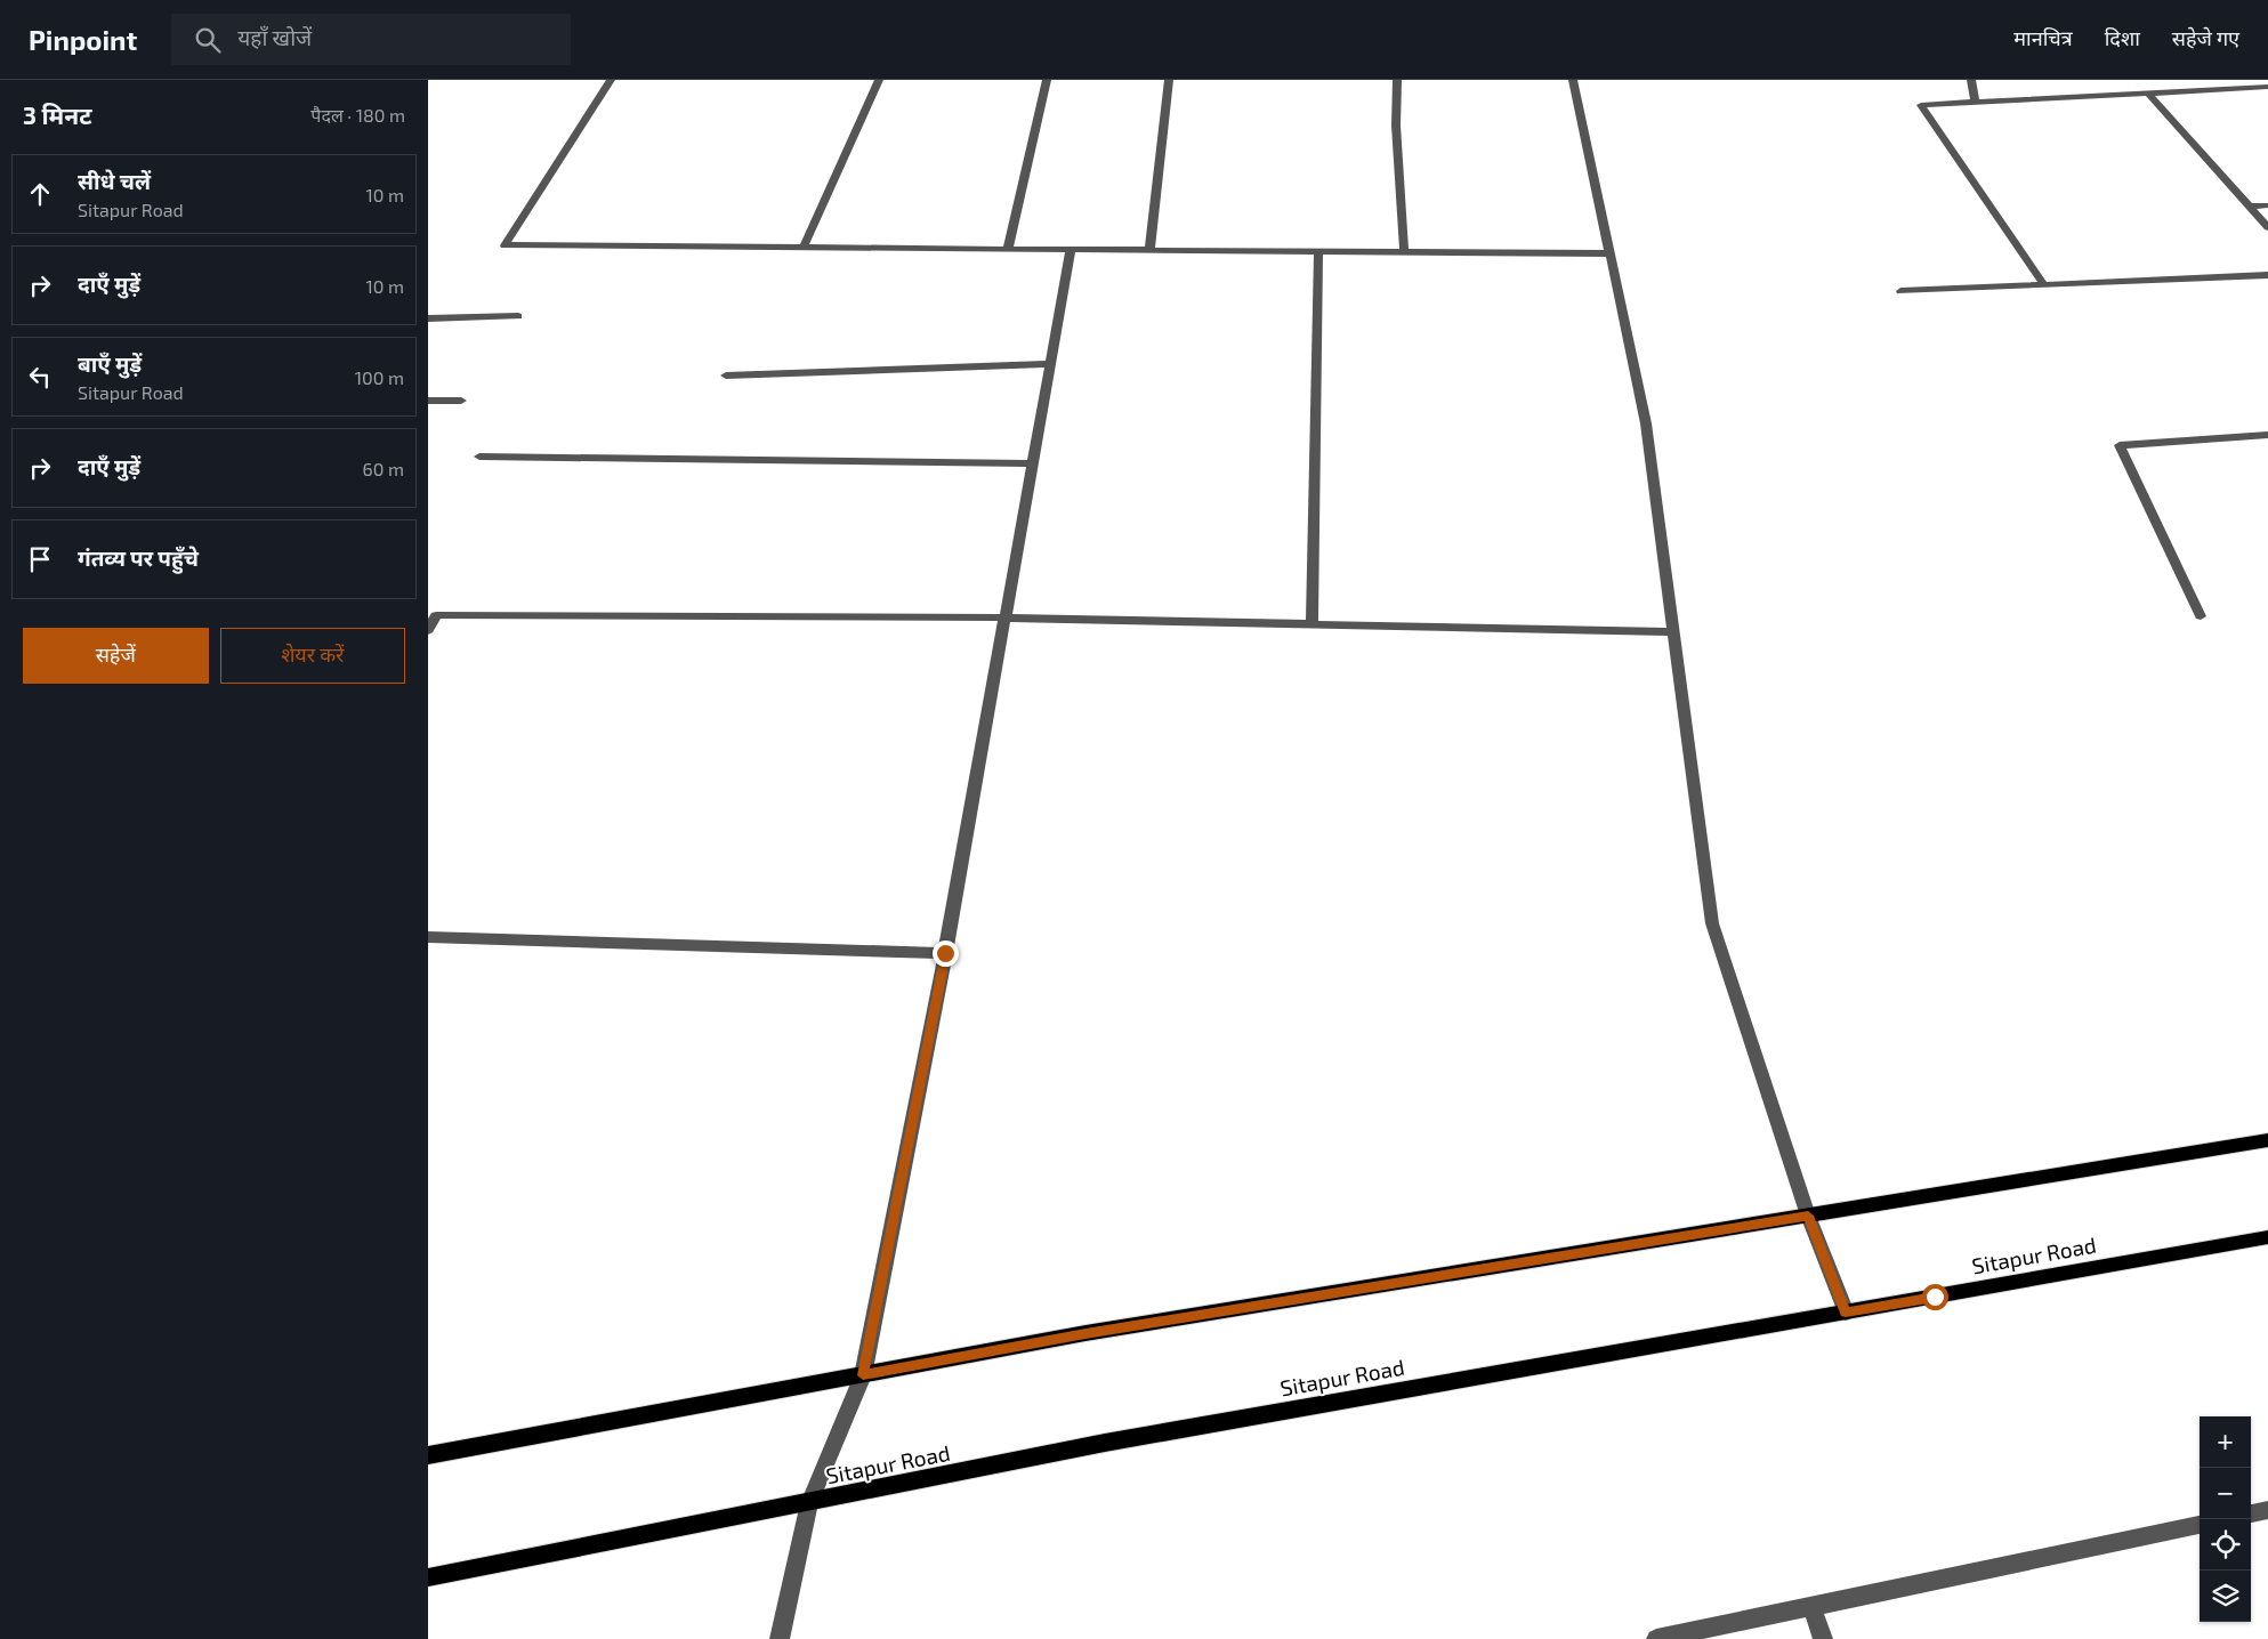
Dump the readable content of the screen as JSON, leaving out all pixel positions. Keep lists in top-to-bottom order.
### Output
{
  "streets": {
    "main road": ["Sitapur Road"]
  },
  "page": {
    "header": "Pinpoint",
    "search": "यहाँ खोजें",
    "nav": ["मानचित्र", "दिशा", "सहेजे गए"],
    "heading": ["3 मिनट", "पैदल · 180 m"],
    "list": [
      ["सीधे चलें", "Sitapur Road", "10 m"],
      ["दाएँ मुड़ें", "10 m"],
      ["बाएँ मुड़ें", "Sitapur Road", "100 m"],
      ["दाएँ मुड़ें", "60 m"],
      "गंतव्य पर पहुँचे"
    ],
    "buttons": ["सहेजें", "शेयर करें"],
    "map_buttons": ["+", "−"]
  }
}
